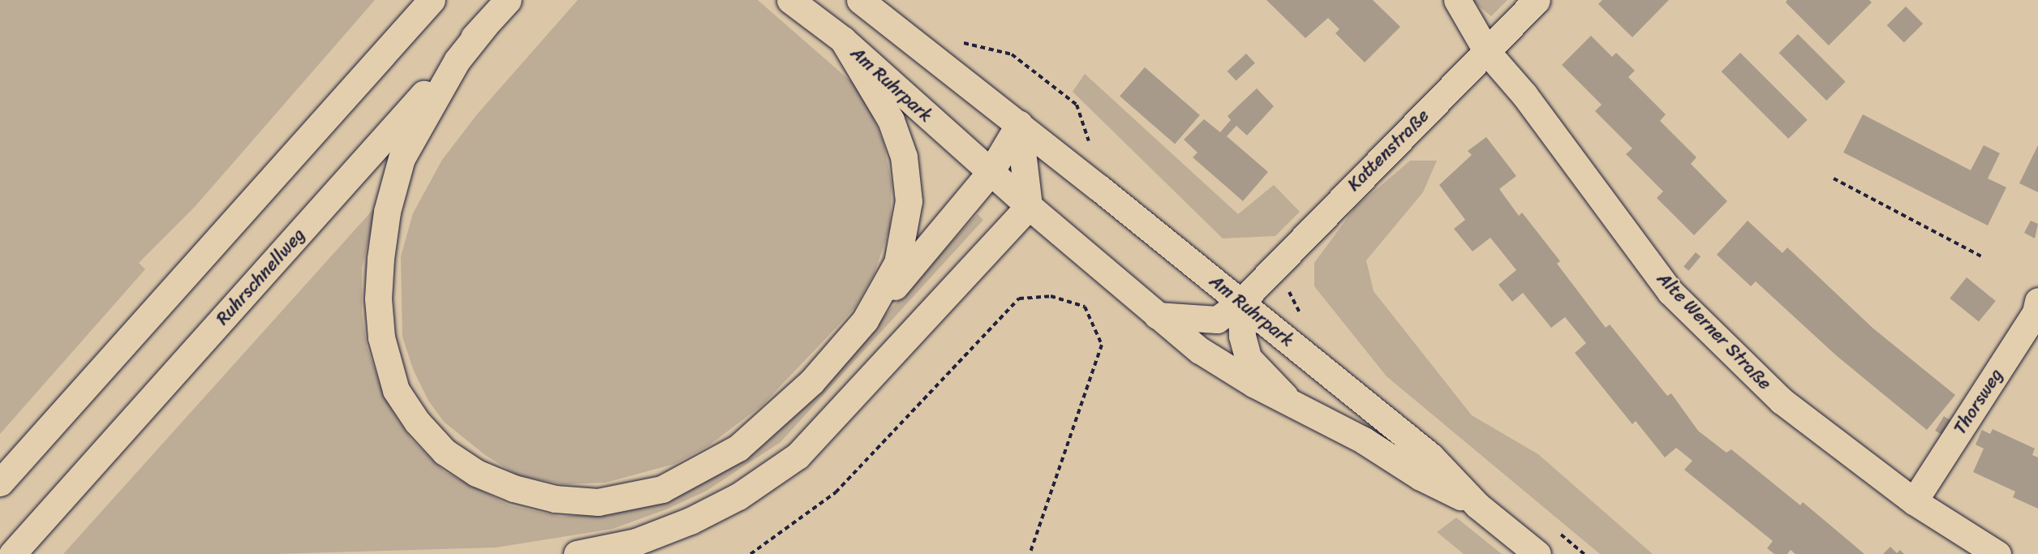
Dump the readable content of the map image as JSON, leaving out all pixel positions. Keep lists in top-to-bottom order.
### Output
{
  "streets": {
    "main road": [
      "Am Ruhrpark",
      "Kattenstraße",
      "Ruhrschnellweg",
      "Alte Werner Straße",
      "Thorsweg"
    ]
  },
  "crossings": [
    ["Am Ruhrpark", "Kattenstraße"],
    ["Kattenstraße", "Alte Werner Straße"],
    ["Alte Werner Straße", "Thorsweg"]
  ]
}
